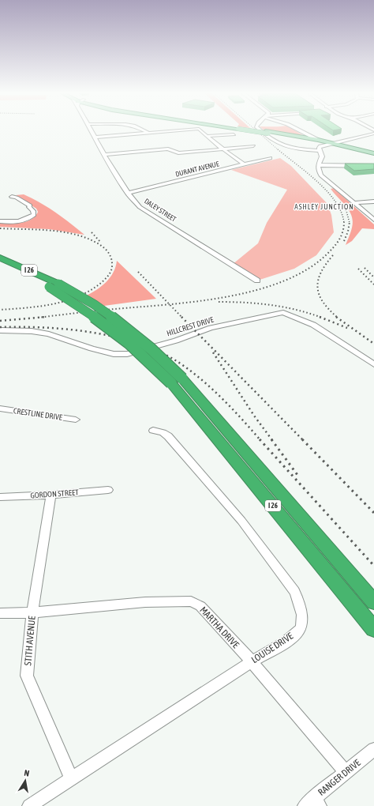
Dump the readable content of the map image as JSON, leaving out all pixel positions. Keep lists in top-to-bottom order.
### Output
{
  "streets": {
    "highway": ["I 26"],
    "street": [
      "DURANT AVENUE",
      "DALEY STREET",
      "HILLCREST DRIVE",
      "CRESTLINE DRIVE",
      "GORDON STREET",
      "MARTHA DRIVE",
      "STITH AVENUE",
      "LOUISE DRIVE",
      "RANGER DRIVE"
    ]
  },
  "crossings": [
    ["DURANT AVENUE", "DALEY STREET"],
    ["GORDON STREET", "STITH AVENUE"],
    ["MARTHA DRIVE", "STITH AVENUE"],
    ["MARTHA DRIVE", "LOUISE DRIVE"],
    ["MARTHA DRIVE", "RANGER DRIVE"],
    ["STITH AVENUE", "LOUISE DRIVE"]
  ],
  "districts": ["ASHLEY JUNCTION"],
  "north": "top"
}
